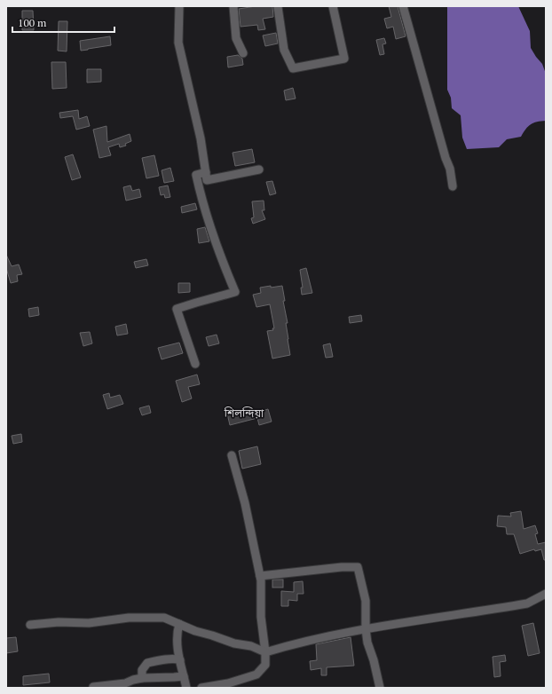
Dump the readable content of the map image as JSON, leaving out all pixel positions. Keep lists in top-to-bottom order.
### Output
{
  "districts": ["শিলন্দিয়া"],
  "scale_bar": "100 m"
}
